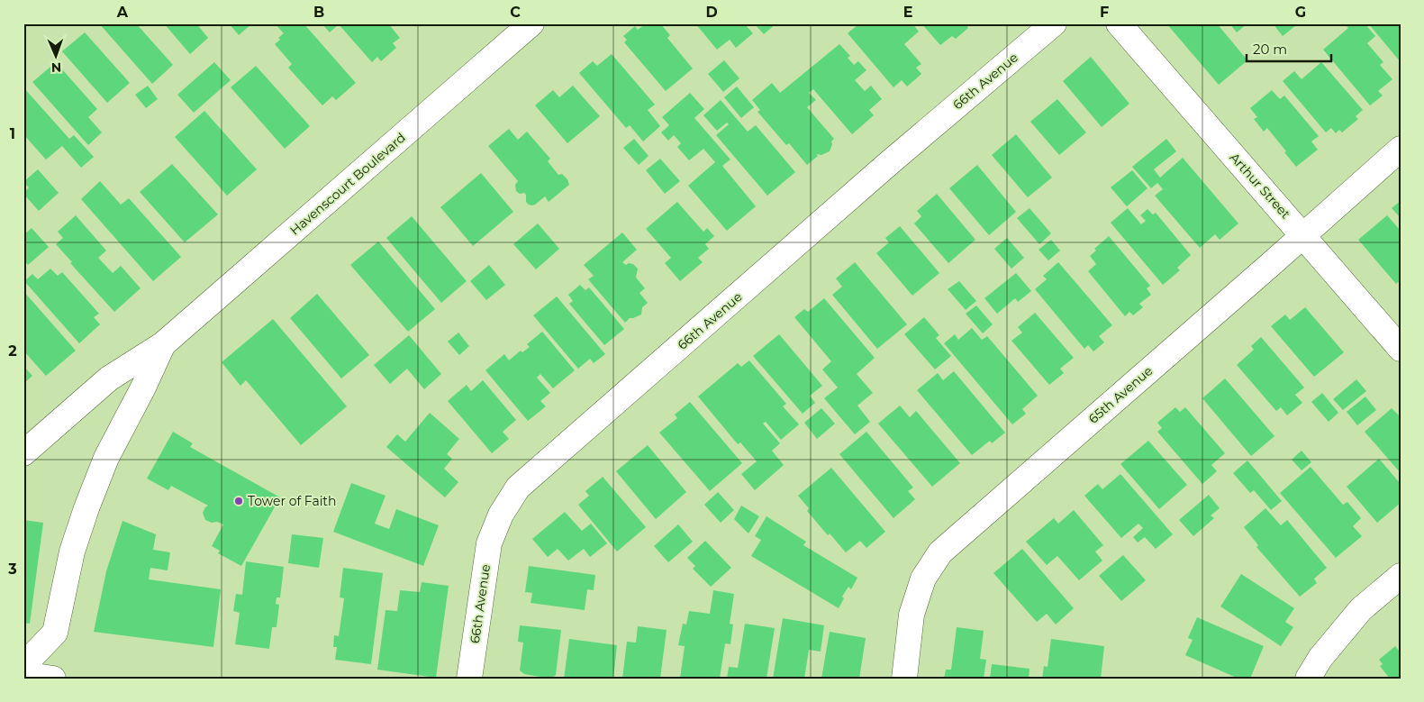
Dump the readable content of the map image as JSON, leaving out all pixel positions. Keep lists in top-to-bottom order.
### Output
{
  "streets": {
    "street": [
      "66th Avenue",
      "Havenscourt Boulevard",
      "Arthur Street",
      "65th Avenue"
    ]
  },
  "crossings": [
    ["Arthur Street", "65th Avenue"]
  ],
  "places": ["Tower of Faith"],
  "scale_bar": "20 m",
  "north": "bottom",
  "grid": {
    "columns": [
      "A",
      "B",
      "C",
      "D",
      "E",
      "F",
      "G"
    ],
    "rows": ["1", "2", "3"]
  }
}
